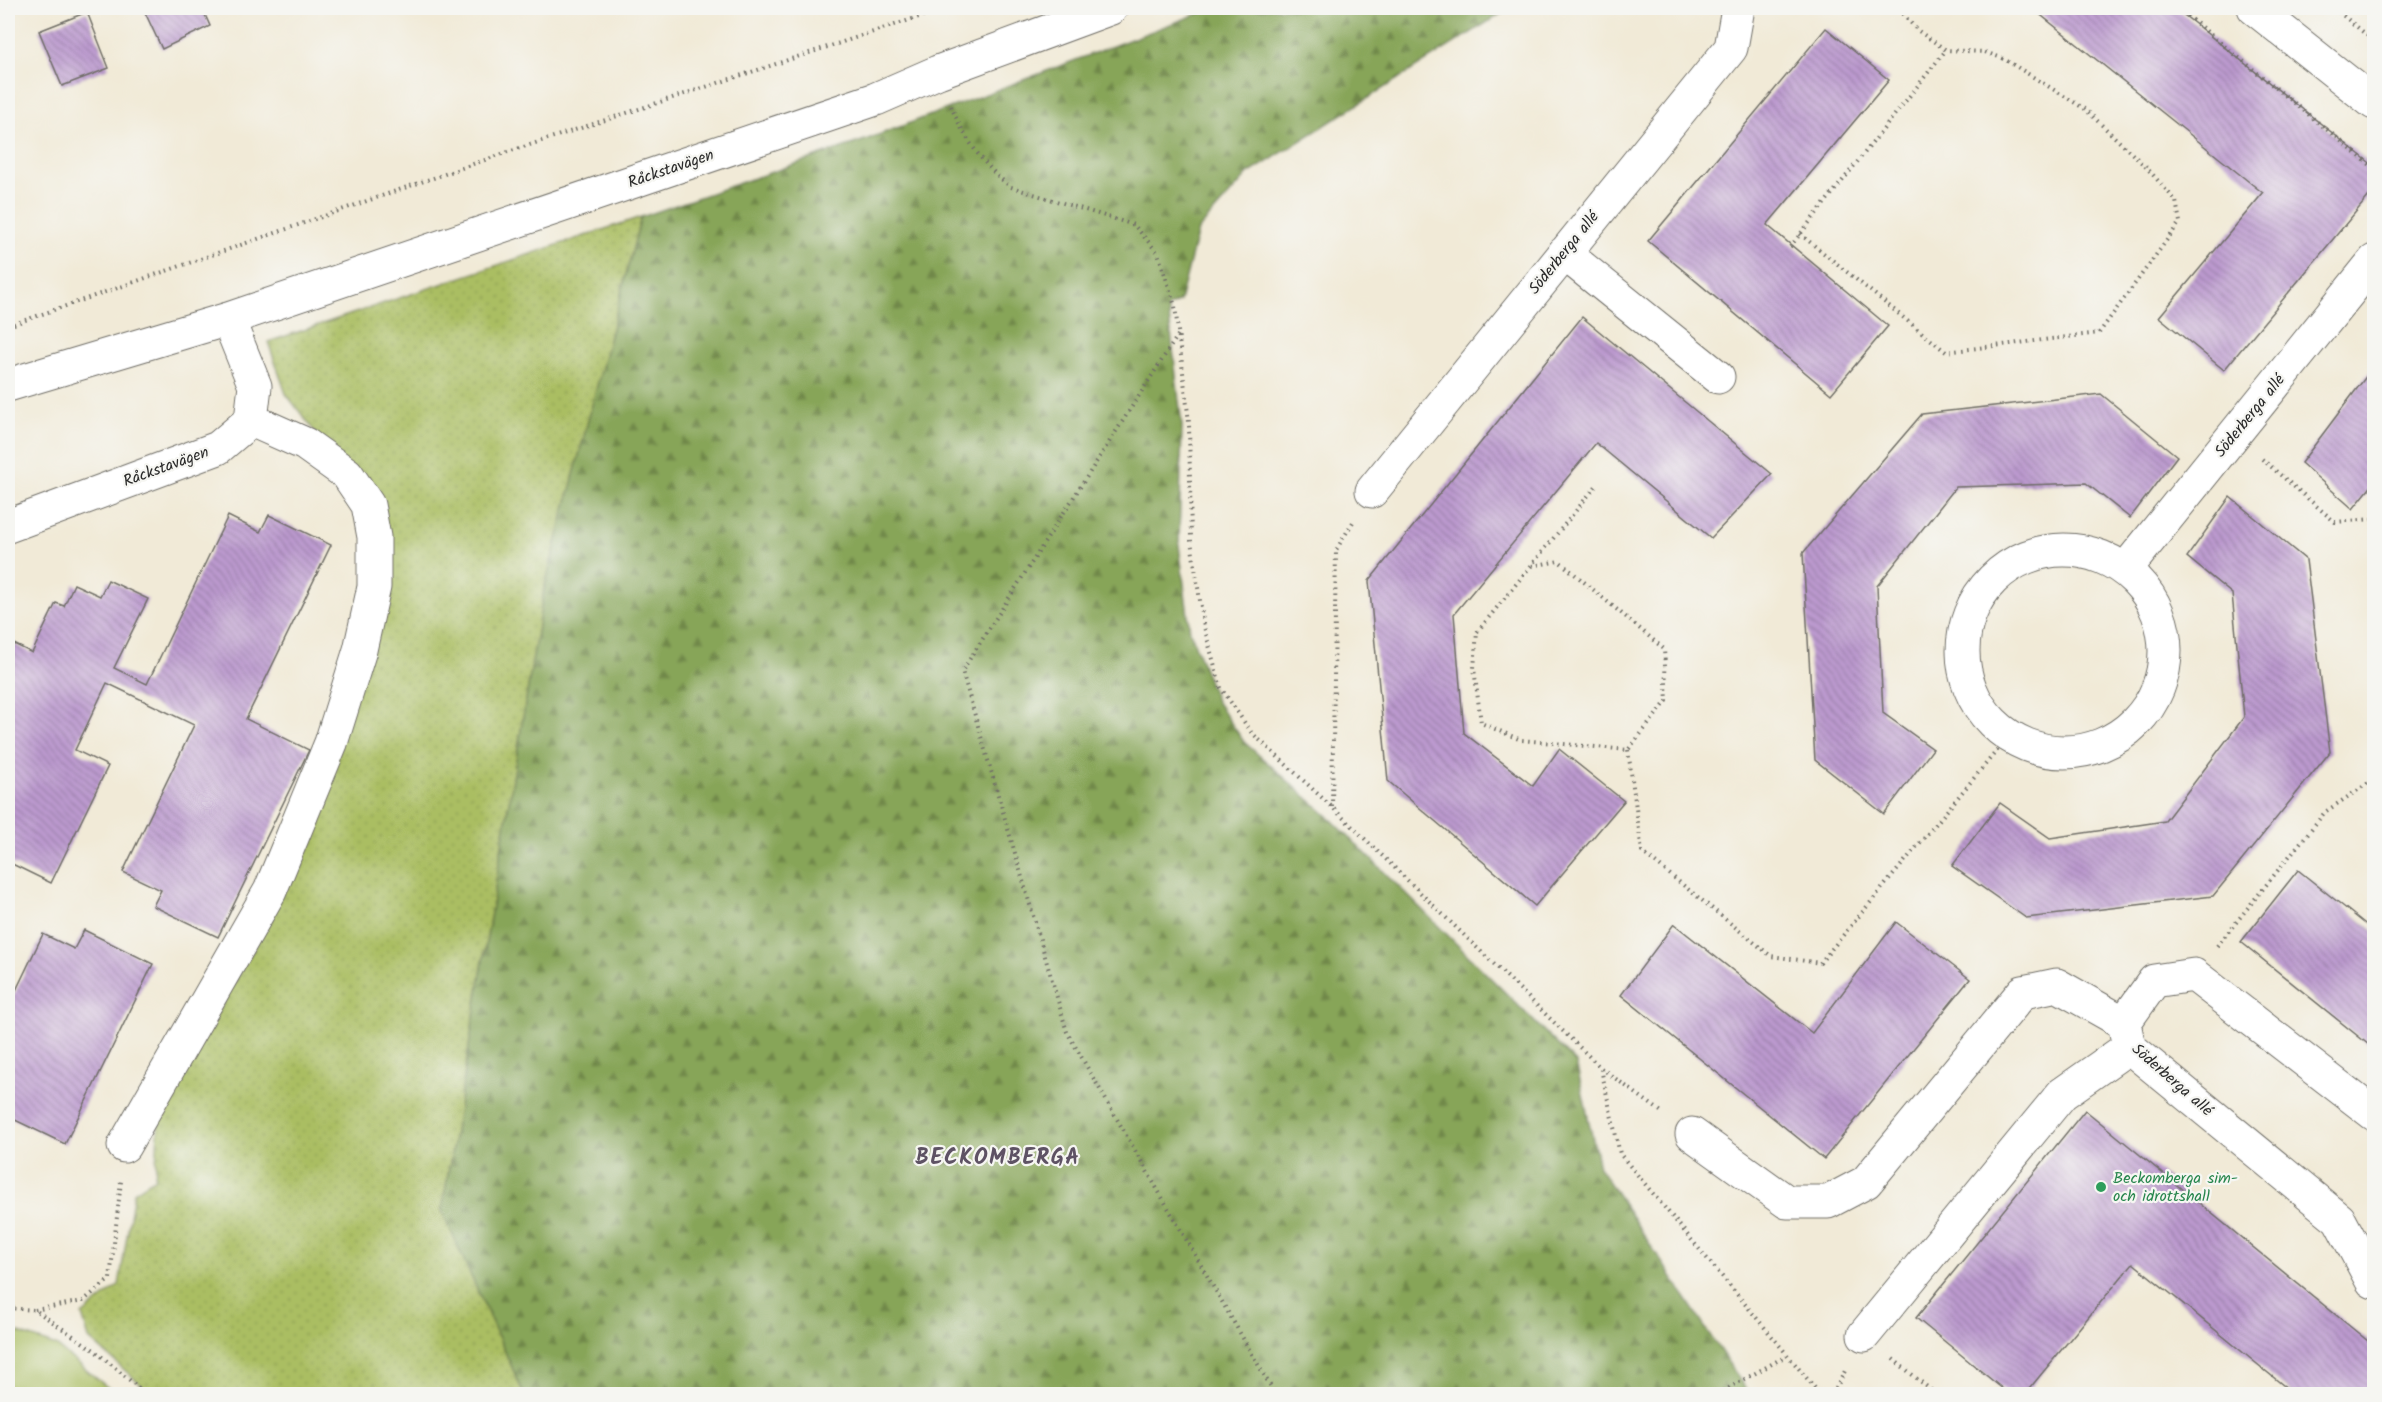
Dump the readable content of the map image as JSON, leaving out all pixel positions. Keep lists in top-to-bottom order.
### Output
{
  "streets": {
    "street": ["Råckstavägen", "Söderberga allé"]
  },
  "districts": ["BECKOMBERGA"],
  "places": ["Beckomberga sim- och idrottshall"]
}
